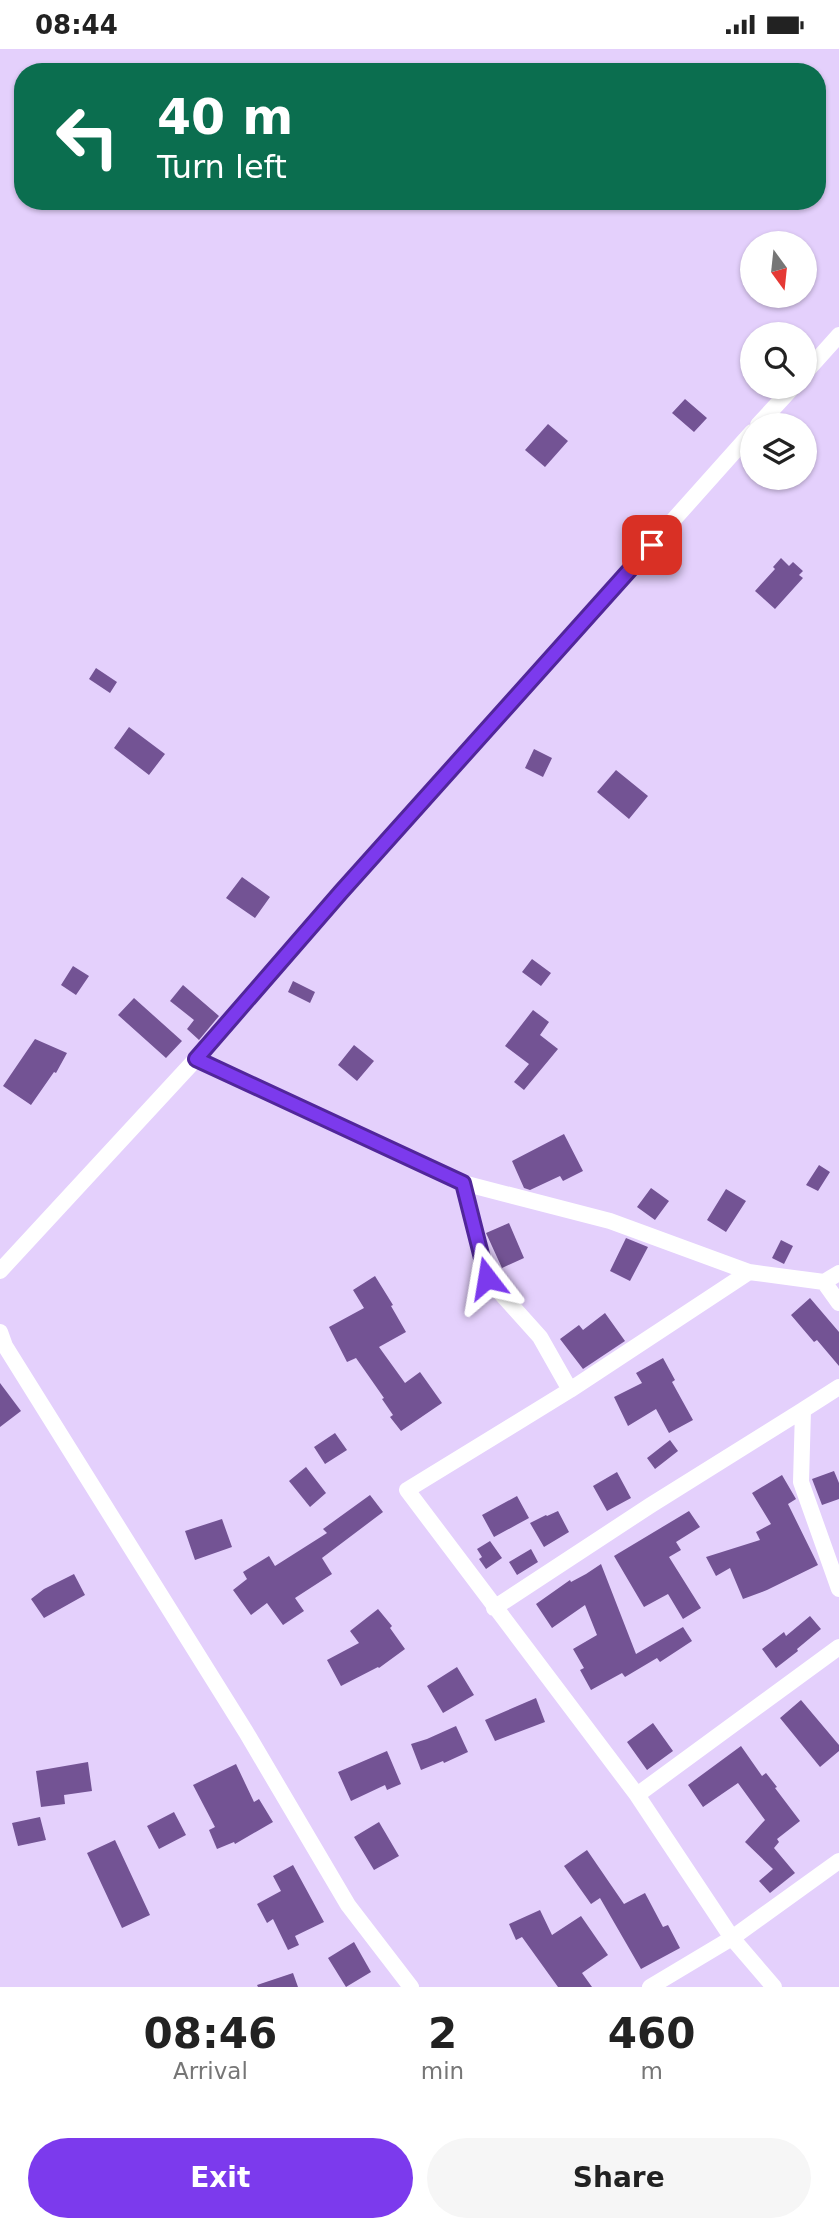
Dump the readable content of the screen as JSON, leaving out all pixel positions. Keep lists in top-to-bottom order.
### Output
{
  "north": "bottom",
  "page": {
    "status": "08:44",
    "turn": ["40 m", "Turn left"],
    "eta": [
      "08:46",
      "Arrival",
      "2",
      "min",
      "460",
      "m"
    ],
    "buttons": ["Exit", "Share"]
  }
}
